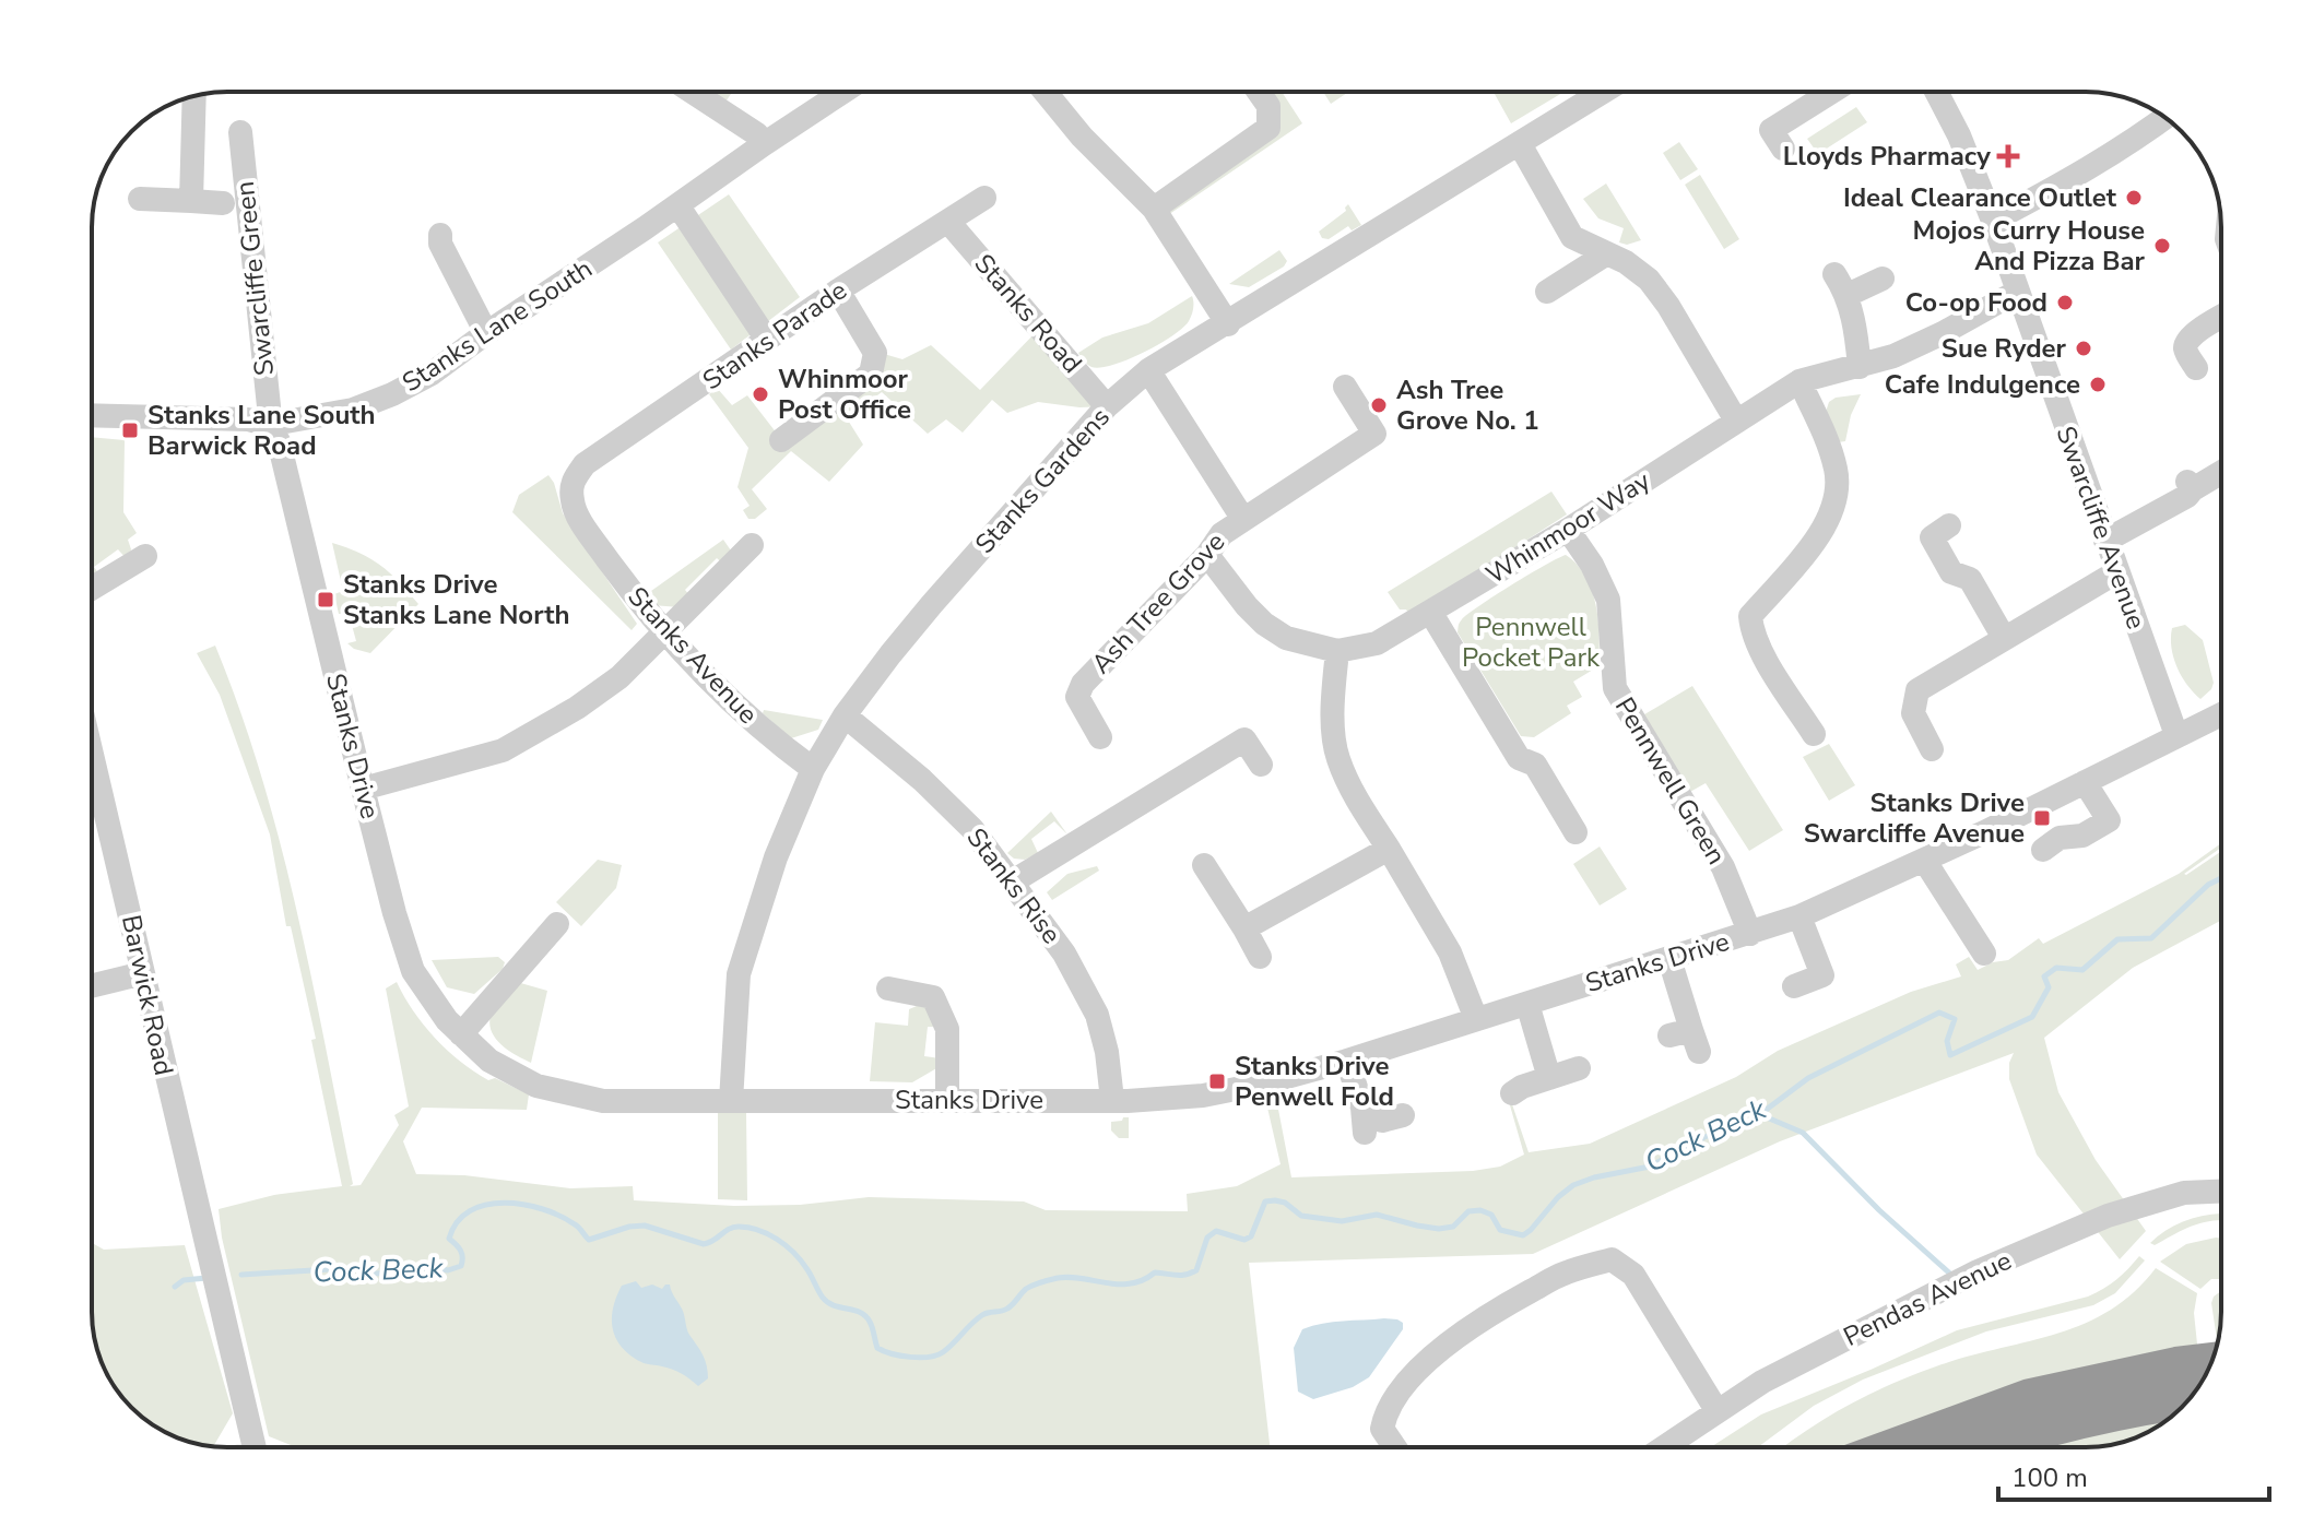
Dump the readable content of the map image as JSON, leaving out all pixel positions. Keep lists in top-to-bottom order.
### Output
{
  "streets": {
    "street": [
      "Swarcliffe Green",
      "Stanks Road",
      "Stanks Lane South",
      "Stanks Parade",
      "Stanks Gardens",
      "Whinmoor Way",
      "Swarcliffe Avenue",
      "Ash Tree Grove",
      "Stanks Avenue",
      "Stanks Drive",
      "Pennwell Green",
      "Stanks Rise",
      "Barwick Road",
      "Pendas Avenue"
    ]
  },
  "crossings": [
    ["Swarcliffe Green", "Stanks Lane South"],
    ["Swarcliffe Green", "Stanks Drive"],
    ["Stanks Road", "Stanks Parade"],
    ["Stanks Road", "Stanks Gardens"],
    ["Stanks Lane South", "Stanks Drive"],
    ["Stanks Parade", "Stanks Avenue"],
    ["Stanks Gardens", "Ash Tree Grove"],
    ["Stanks Gardens", "Stanks Avenue"],
    ["Stanks Gardens", "Stanks Drive"],
    ["Stanks Gardens", "Stanks Rise"],
    ["Whinmoor Way", "Swarcliffe Avenue"],
    ["Whinmoor Way", "Ash Tree Grove"],
    ["Whinmoor Way", "Pennwell Green"],
    ["Swarcliffe Avenue", "Stanks Drive"],
    ["Stanks Drive", "Pennwell Green"],
    ["Stanks Drive", "Stanks Rise"]
  ],
  "water": ["Cock Beck"],
  "parks": ["Pennwell Pocket Park"],
  "places": {
    "health": ["Lloyds Pharmacy"],
    "other": [
      "Ideal Clearance Outlet",
      "Mojos Curry House And Pizza Bar",
      "Co-op Food",
      "Sue Ryder",
      "Cafe Indulgence",
      "Whinmoor Post Office",
      "Ash Tree Grove No. 1"
    ],
    "transit": [
      "Stanks Lane South Barwick Road",
      "Stanks Drive Stanks Lane North",
      "Stanks Drive Swarcliffe Avenue",
      "Stanks Drive Penwell Fold"
    ]
  },
  "scale_bar": "100 m"
}
